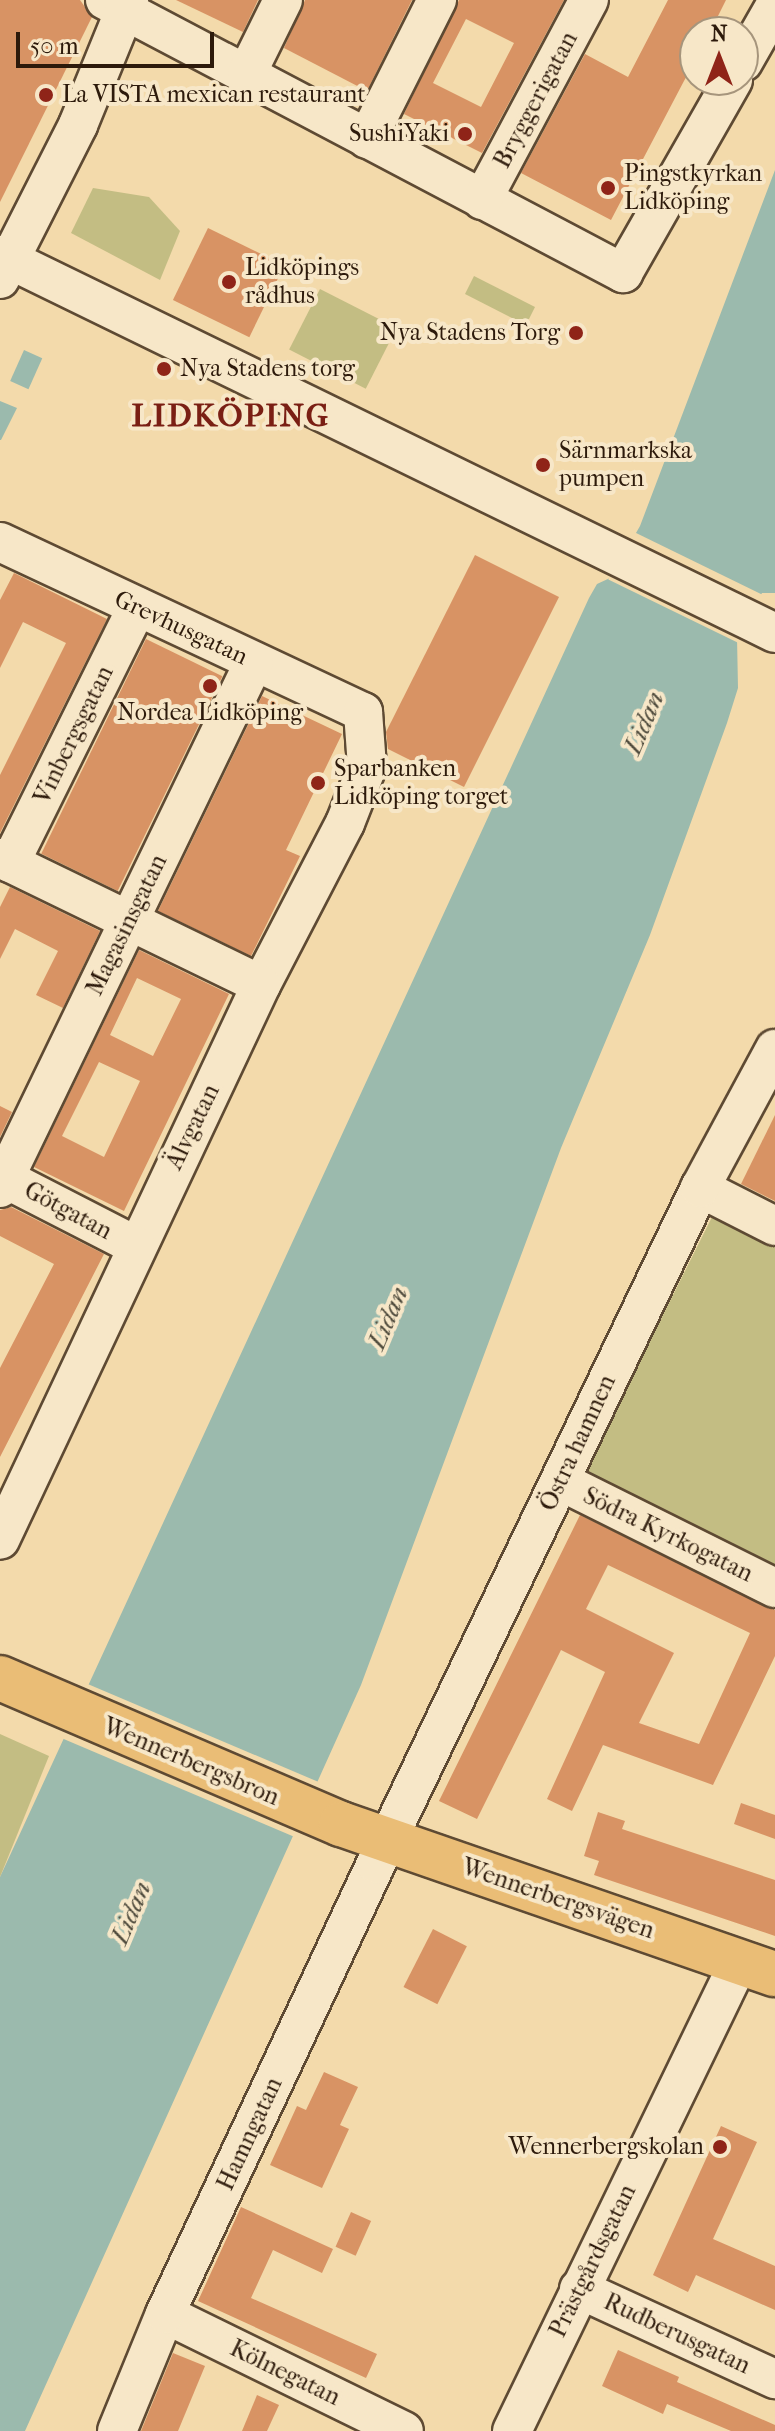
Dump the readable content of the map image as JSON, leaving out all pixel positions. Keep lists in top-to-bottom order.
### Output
{
  "streets": {
    "main road": ["Wennerbergsbron", "Wennerbergsvägen"],
    "street": [
      "Bryggerigatan",
      "Grevhusgatan",
      "Vinbergsgatan",
      "Magasinsgatan",
      "Älvgatan",
      "Götgatan",
      "Östra hamnen",
      "Södra Kyrkogatan",
      "Hamngatan",
      "Prästgårdsgatan",
      "Rudberusgatan",
      "Kölnegatan"
    ]
  },
  "crossings": [
    ["Grevhusgatan", "Vinbergsgatan"],
    ["Grevhusgatan", "Magasinsgatan"],
    ["Grevhusgatan", "Älvgatan"],
    ["Magasinsgatan", "Götgatan"],
    ["Älvgatan", "Götgatan"],
    ["Östra hamnen", "Södra Kyrkogatan"],
    ["Östra hamnen", "Wennerbergsvägen"],
    ["Östra hamnen", "Hamngatan"],
    ["Wennerbergsbron", "Wennerbergsvägen"],
    ["Wennerbergsvägen", "Hamngatan"],
    ["Wennerbergsvägen", "Prästgårdsgatan"],
    ["Hamngatan", "Kölnegatan"],
    ["Prästgårdsgatan", "Rudberusgatan"]
  ],
  "districts": ["LIDKÖPING"],
  "water": ["Lidan"],
  "places": [
    "La VISTA mexican restaurant",
    "SushiYaki",
    "Pingstkyrkan Lidköping",
    "Lidköpings rådhus",
    "Nya Stadens Torg",
    "Nya Stadens torg",
    "Särnmarkska pumpen",
    "Nordea Lidköping",
    "Sparbanken Lidköping torget",
    "Wennerbergskolan"
  ],
  "scale_bar": "50 m",
  "north": "top"
}
